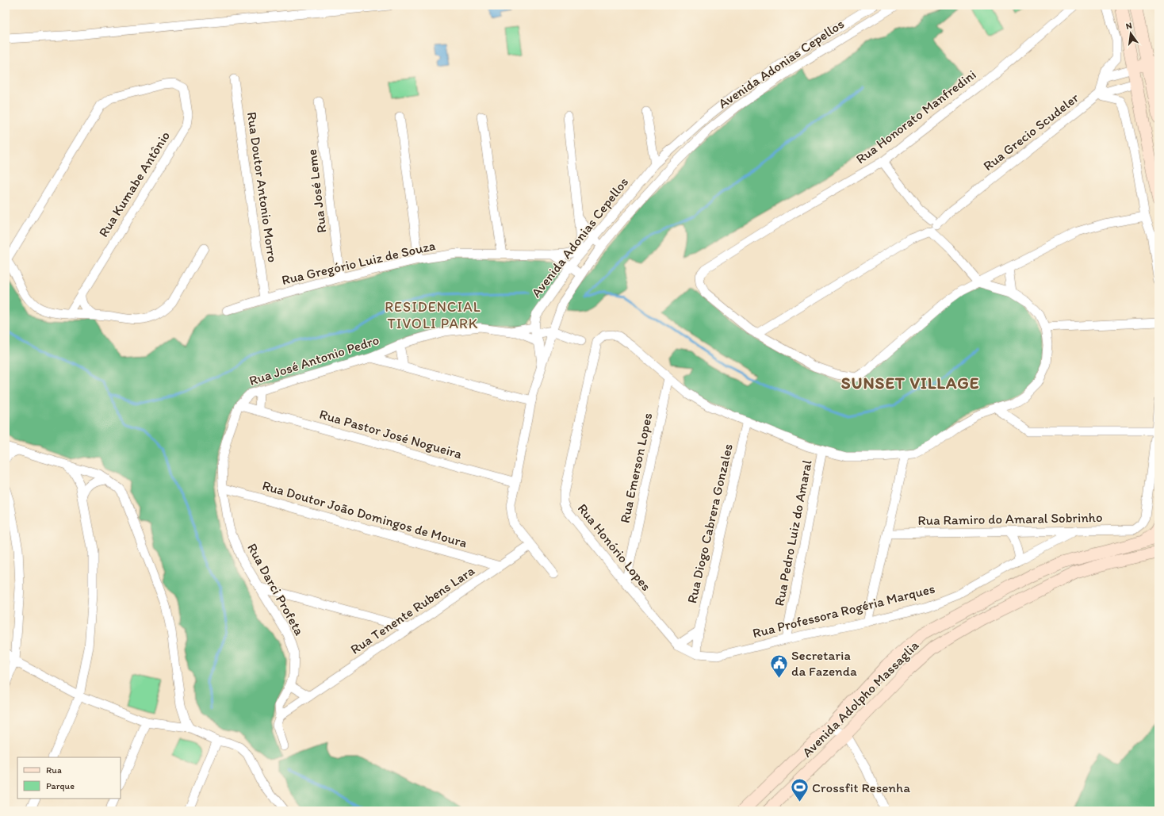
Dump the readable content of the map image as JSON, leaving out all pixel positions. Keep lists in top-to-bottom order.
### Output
{
  "streets": {
    "main road": ["Avenida Adolpho Massaglia"],
    "street": [
      "Avenida Adonias Cepellos",
      "Rua Honorato Manfredini",
      "Rua Grecio Scudeler",
      "Rua Kumabe Antônio",
      "Rua Doutor Antonio Morro",
      "Rua José Leme",
      "Rua Gregório Luiz de Souza",
      "Rua José Antonio Pedro",
      "Rua Pastor José Nogueira",
      "Rua Emerson Lopes",
      "Rua Doutor João Domingos de Moura",
      "Rua Ramiro do Amaral Sobrinho",
      "Rua Diogo Cabrera Gonzales",
      "Rua Pedro Luiz do Amaral",
      "Rua Honório Lopes",
      "Rua Darci Profeta",
      "Rua Tenente Rubens Lara",
      "Rua Professora Rogéria Marques"
    ]
  },
  "crossings": [
    ["Avenida Adonias Cepellos", "Rua José Antonio Pedro"],
    ["Rua Doutor Antonio Morro", "Rua Gregório Luiz de Souza"],
    ["Rua José Leme", "Rua Gregório Luiz de Souza"],
    ["Rua José Antonio Pedro", "Rua Pastor José Nogueira"],
    ["Rua José Antonio Pedro", "Rua Darci Profeta"],
    ["Rua Pastor José Nogueira", "Rua Darci Profeta"],
    ["Rua Emerson Lopes", "Rua Honório Lopes"],
    ["Rua Doutor João Domingos de Moura", "Rua Darci Profeta"],
    ["Rua Doutor João Domingos de Moura", "Rua Tenente Rubens Lara"],
    ["Rua Ramiro do Amaral Sobrinho", "Rua Professora Rogéria Marques"],
    ["Rua Diogo Cabrera Gonzales", "Rua Honório Lopes"],
    ["Rua Diogo Cabrera Gonzales", "Rua Professora Rogéria Marques"],
    ["Rua Pedro Luiz do Amaral", "Rua Professora Rogéria Marques"],
    ["Rua Honório Lopes", "Rua Professora Rogéria Marques"],
    ["Rua Darci Profeta", "Rua Tenente Rubens Lara"]
  ],
  "districts": ["RESIDENCIAL TIVOLI PARK", "SUNSET VILLAGE"],
  "places": {
    "public building": ["Secretaria da Fazenda"],
    "sports": ["Crossfit Resenha"]
  },
  "legend": ["Rua", "Parque"],
  "north": "top"
}
